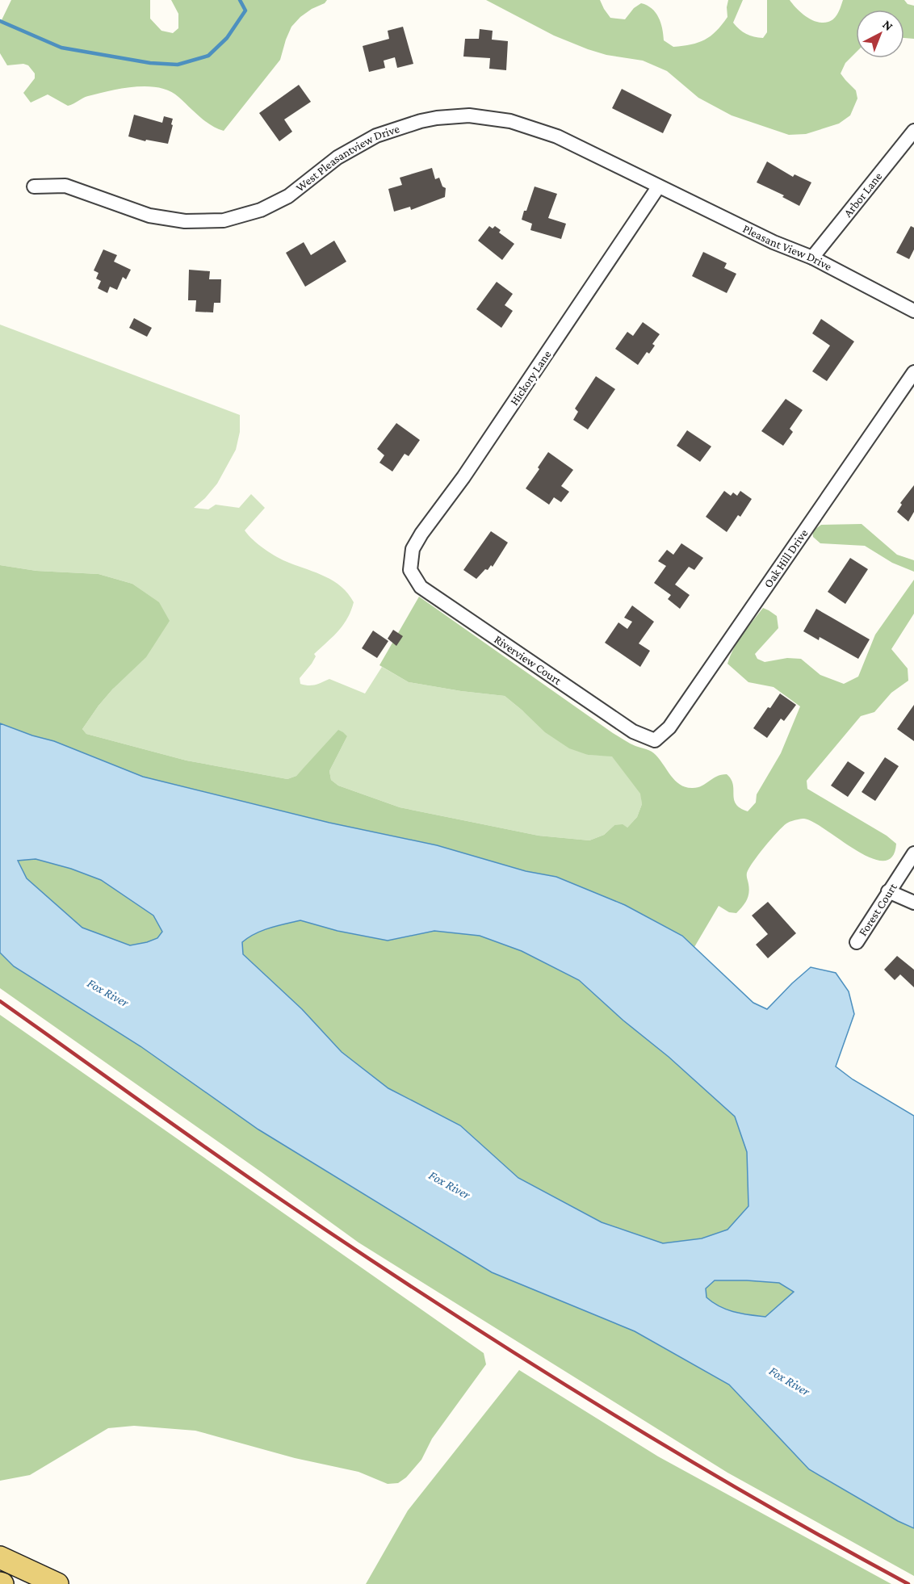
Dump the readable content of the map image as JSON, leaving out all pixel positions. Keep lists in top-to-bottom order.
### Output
{
  "streets": {
    "street": [
      "West Pleasantview Drive",
      "Arbor Lane",
      "Pleasant View Drive",
      "Hickory Lane",
      "Oak Hill Drive",
      "Riverview Court",
      "Forest Court"
    ]
  },
  "crossings": [
    ["West Pleasantview Drive", "Pleasant View Drive"],
    ["West Pleasantview Drive", "Hickory Lane"],
    ["Arbor Lane", "Pleasant View Drive"],
    ["Pleasant View Drive", "Hickory Lane"],
    ["Hickory Lane", "Riverview Court"],
    ["Oak Hill Drive", "Riverview Court"]
  ],
  "water": ["Fox River"],
  "north": "top right"
}
